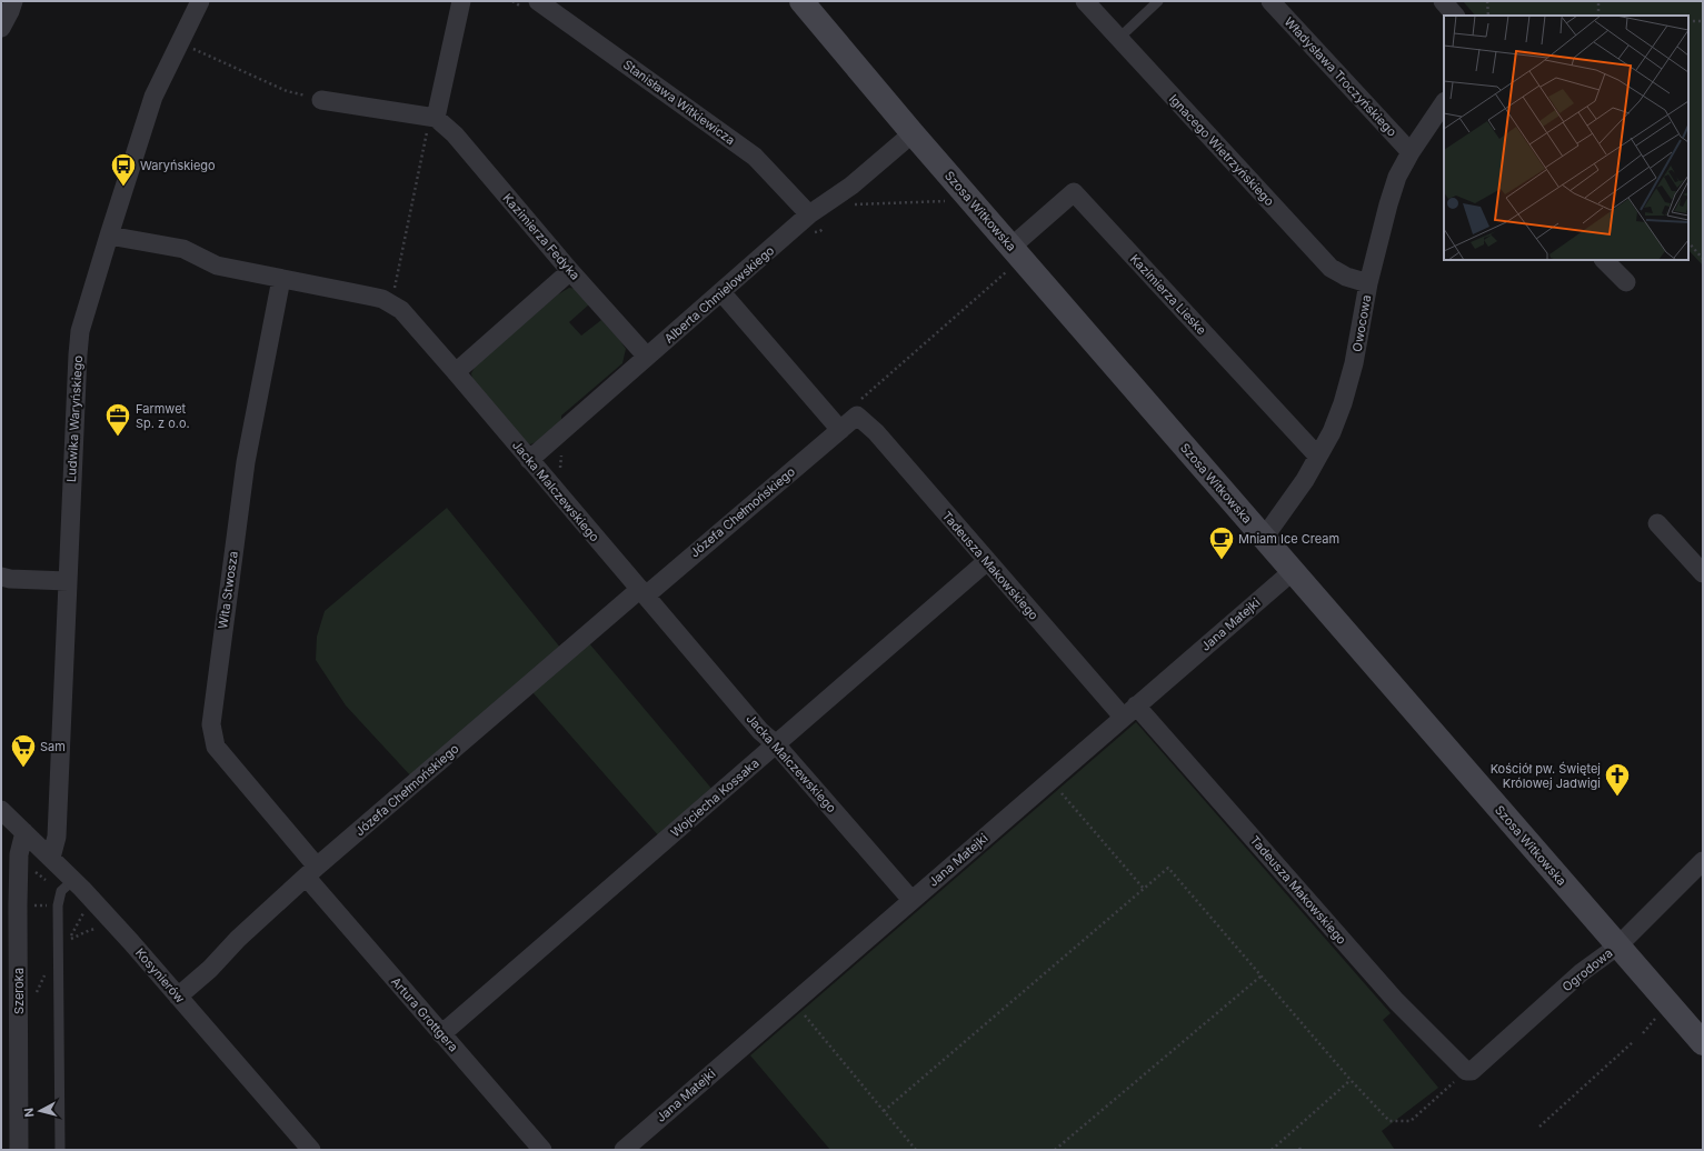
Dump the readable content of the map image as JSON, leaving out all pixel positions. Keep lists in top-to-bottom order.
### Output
{
  "streets": {
    "street": [
      "Władysława Troczyńskiego",
      "Stanisława Witkiewicza",
      "Ignacego Wietrzyńskiego",
      "Szosa Witkowska",
      "Kazimierza Fedyka",
      "Alberta Chmielowskiego",
      "Kazimierza Lieske",
      "Owocowa",
      "Ludwika Waryńskiego",
      "Jacka Malczewskiego",
      "Józefa Chełmońskiego",
      "Tadeusza Makowskiego",
      "Wita Stwosza",
      "Jana Matejki",
      "Wojciecha Kossaka",
      "Ogrodowa",
      "Kosynierów",
      "Szeroka",
      "Artura Grottgera"
    ]
  },
  "crossings": [
    ["Władysława Troczyńskiego", "Owocowa"],
    ["Stanisława Witkiewicza", "Alberta Chmielowskiego"],
    ["Ignacego Wietrzyńskiego", "Owocowa"],
    ["Szosa Witkowska", "Alberta Chmielowskiego"],
    ["Szosa Witkowska", "Kazimierza Lieske"],
    ["Szosa Witkowska", "Owocowa"],
    ["Szosa Witkowska", "Jana Matejki"],
    ["Szosa Witkowska", "Ogrodowa"],
    ["Kazimierza Fedyka", "Alberta Chmielowskiego"],
    ["Alberta Chmielowskiego", "Jacka Malczewskiego"],
    ["Kazimierza Lieske", "Owocowa"],
    ["Ludwika Waryńskiego", "Jacka Malczewskiego"],
    ["Ludwika Waryńskiego", "Kosynierów"],
    ["Jacka Malczewskiego", "Józefa Chełmońskiego"],
    ["Jacka Malczewskiego", "Wita Stwosza"],
    ["Jacka Malczewskiego", "Jana Matejki"],
    ["Jacka Malczewskiego", "Wojciecha Kossaka"],
    ["Józefa Chełmońskiego", "Tadeusza Makowskiego"],
    ["Józefa Chełmońskiego", "Wita Stwosza"],
    ["Józefa Chełmońskiego", "Kosynierów"],
    ["Józefa Chełmońskiego", "Artura Grottgera"],
    ["Tadeusza Makowskiego", "Jana Matejki"],
    ["Tadeusza Makowskiego", "Wojciecha Kossaka"],
    ["Tadeusza Makowskiego", "Ogrodowa"],
    ["Wita Stwosza", "Artura Grottgera"],
    ["Wojciecha Kossaka", "Artura Grottgera"],
    ["Kosynierów", "Szeroka"]
  ],
  "places": {
    "bus stop": ["Waryńskiego"],
    "office": ["Farmwet Sp. z o.o."],
    "cafe": ["Mniam Ice Cream"],
    "supermarket": ["Sam"],
    "church": ["Kościół pw. Świętej Królowej Jadwigi"]
  },
  "north": "left"
}
